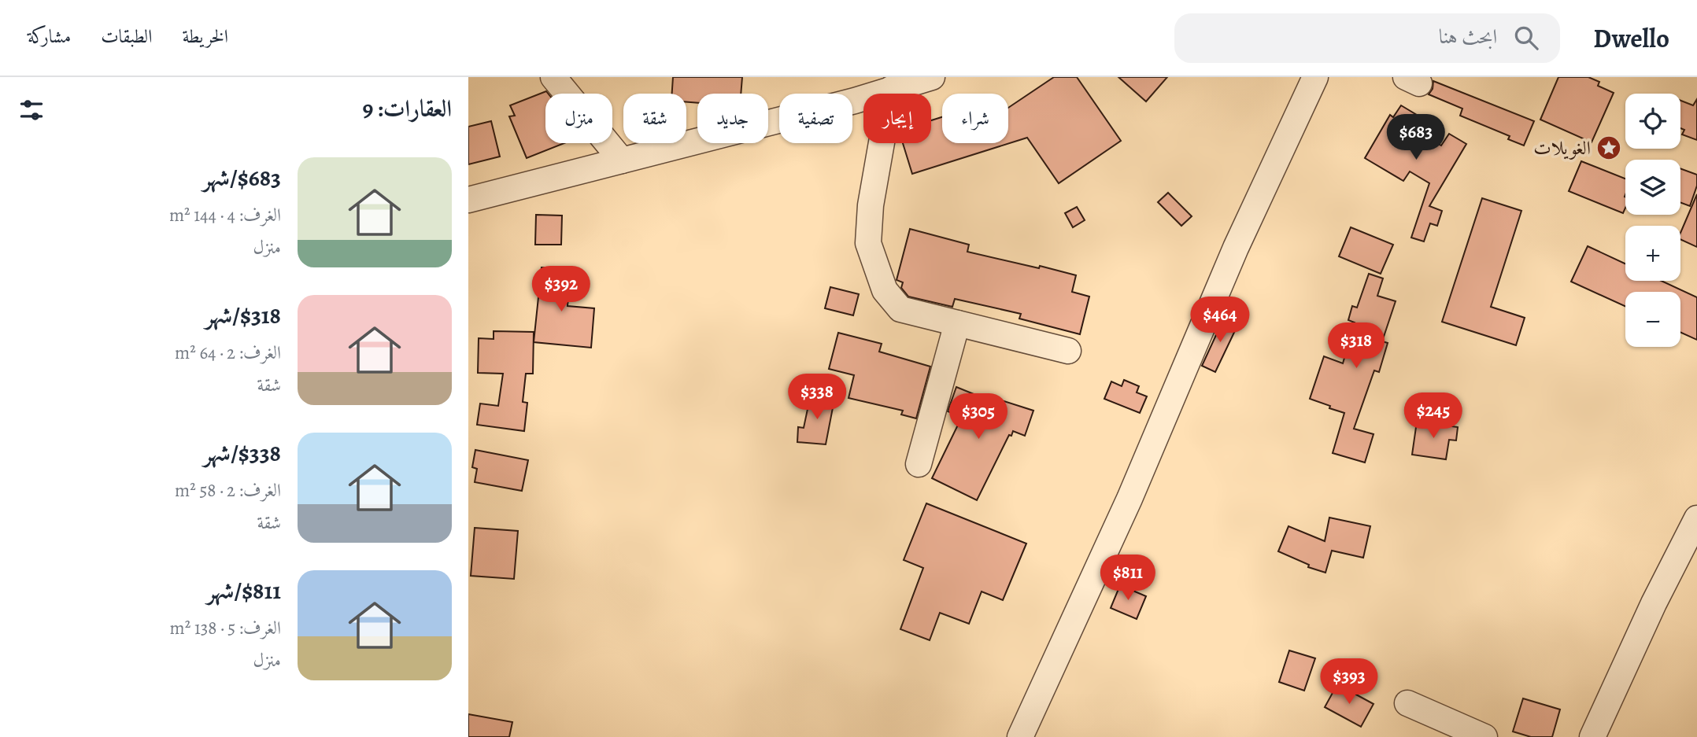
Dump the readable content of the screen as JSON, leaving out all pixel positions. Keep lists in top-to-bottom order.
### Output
{
  "places": {
    "place": ["الغويلات"]
  },
  "page": {
    "header": "Dwello",
    "search": "ابحث هنا",
    "nav": ["الخريطة", "الطبقات", "مشاركة"],
    "heading": "العقارات: 9",
    "map_buttons": ["+", "−"],
    "chip": [
      "شراء",
      "إيجار",
      "تصفية",
      "جديد",
      "شقة",
      "منزل"
    ],
    "price": [
      "$683",
      "$392",
      "$464",
      "$318",
      "$338",
      "$245",
      "$305",
      "$811",
      "$393"
    ],
    "list": [
      {
        "name": "$683/شهر",
        "note": "الغرف: 4 · 144 m² · منزل"
      },
      {
        "name": "$318/شهر",
        "note": "الغرف: 2 · 64 m² · شقة"
      },
      {
        "name": "$338/شهر",
        "note": "الغرف: 2 · 58 m² · شقة"
      },
      {
        "name": "$811/شهر",
        "note": "الغرف: 5 · 138 m² · منزل"
      }
    ]
  }
}
